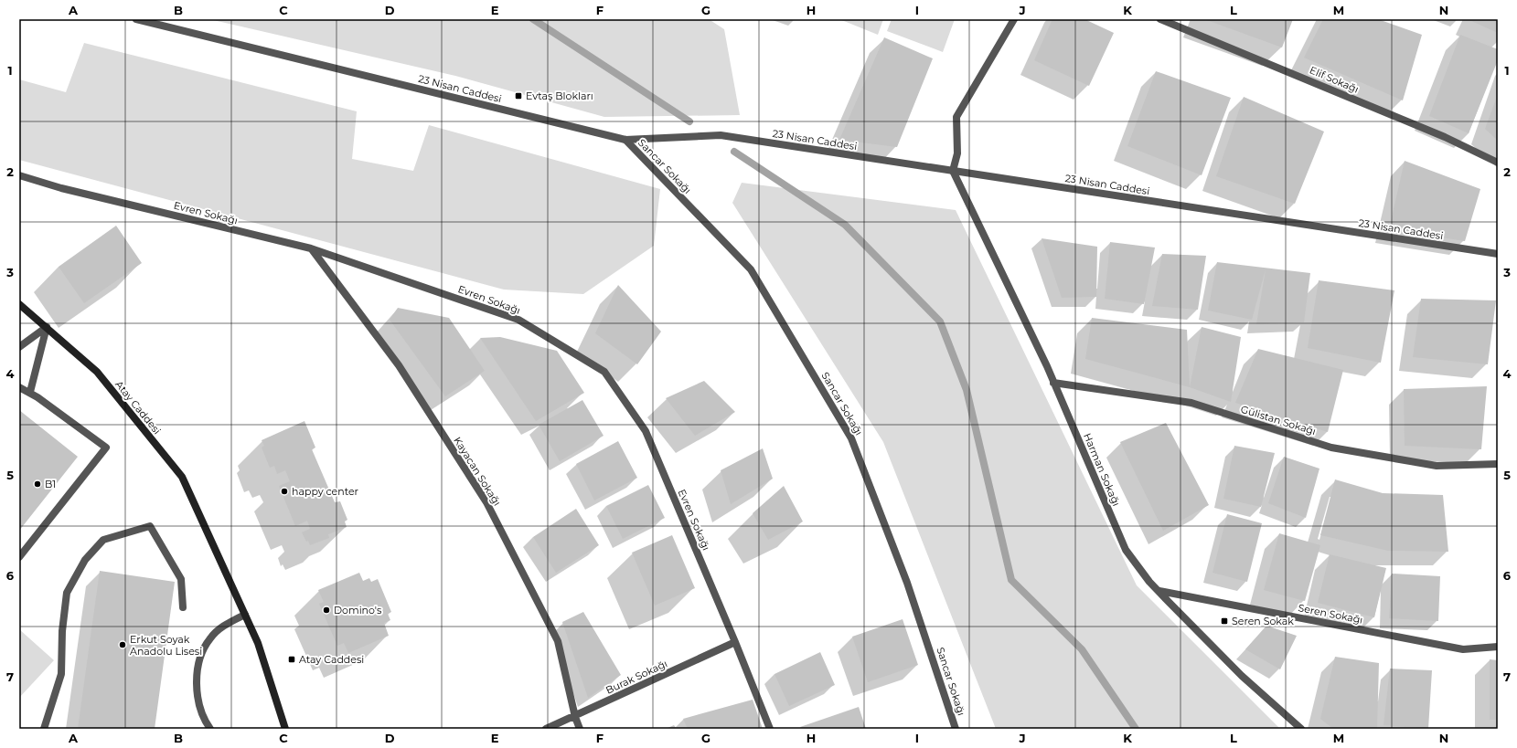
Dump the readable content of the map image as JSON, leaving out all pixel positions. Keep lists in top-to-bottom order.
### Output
{
  "streets": {
    "main road": ["Atay Caddesi"],
    "street": [
      "Elif Sokağı",
      "23 Nisan Caddesi",
      "Sancar Sokağı",
      "Evren Sokağı",
      "Gülistan Sokağı",
      "Harman Sokağı",
      "Kayacan Sokağı",
      "Seren Sokağı",
      "Burak Sokağı"
    ]
  },
  "crossings": [
    ["23 Nisan Caddesi", "Sancar Sokağı"],
    ["23 Nisan Caddesi", "Harman Sokağı"],
    ["Evren Sokağı", "Kayacan Sokağı"],
    ["Evren Sokağı", "Burak Sokağı"],
    ["Gülistan Sokağı", "Harman Sokağı"],
    ["Harman Sokağı", "Seren Sokağı"],
    ["Kayacan Sokağı", "Burak Sokağı"]
  ],
  "places": {
    "transit": ["Evtaş Blokları", "Seren Sokak", "Atay Caddesi"],
    "other": [
      "B1",
      "happy center",
      "Domino's",
      "Erkut Soyak Anadolu Lisesi"
    ]
  },
  "grid": {
    "columns": [
      "A",
      "B",
      "C",
      "D",
      "E",
      "F",
      "G",
      "H",
      "I",
      "J",
      "K",
      "L",
      "M",
      "N"
    ],
    "rows": [
      "1",
      "2",
      "3",
      "4",
      "5",
      "6",
      "7"
    ]
  }
}
